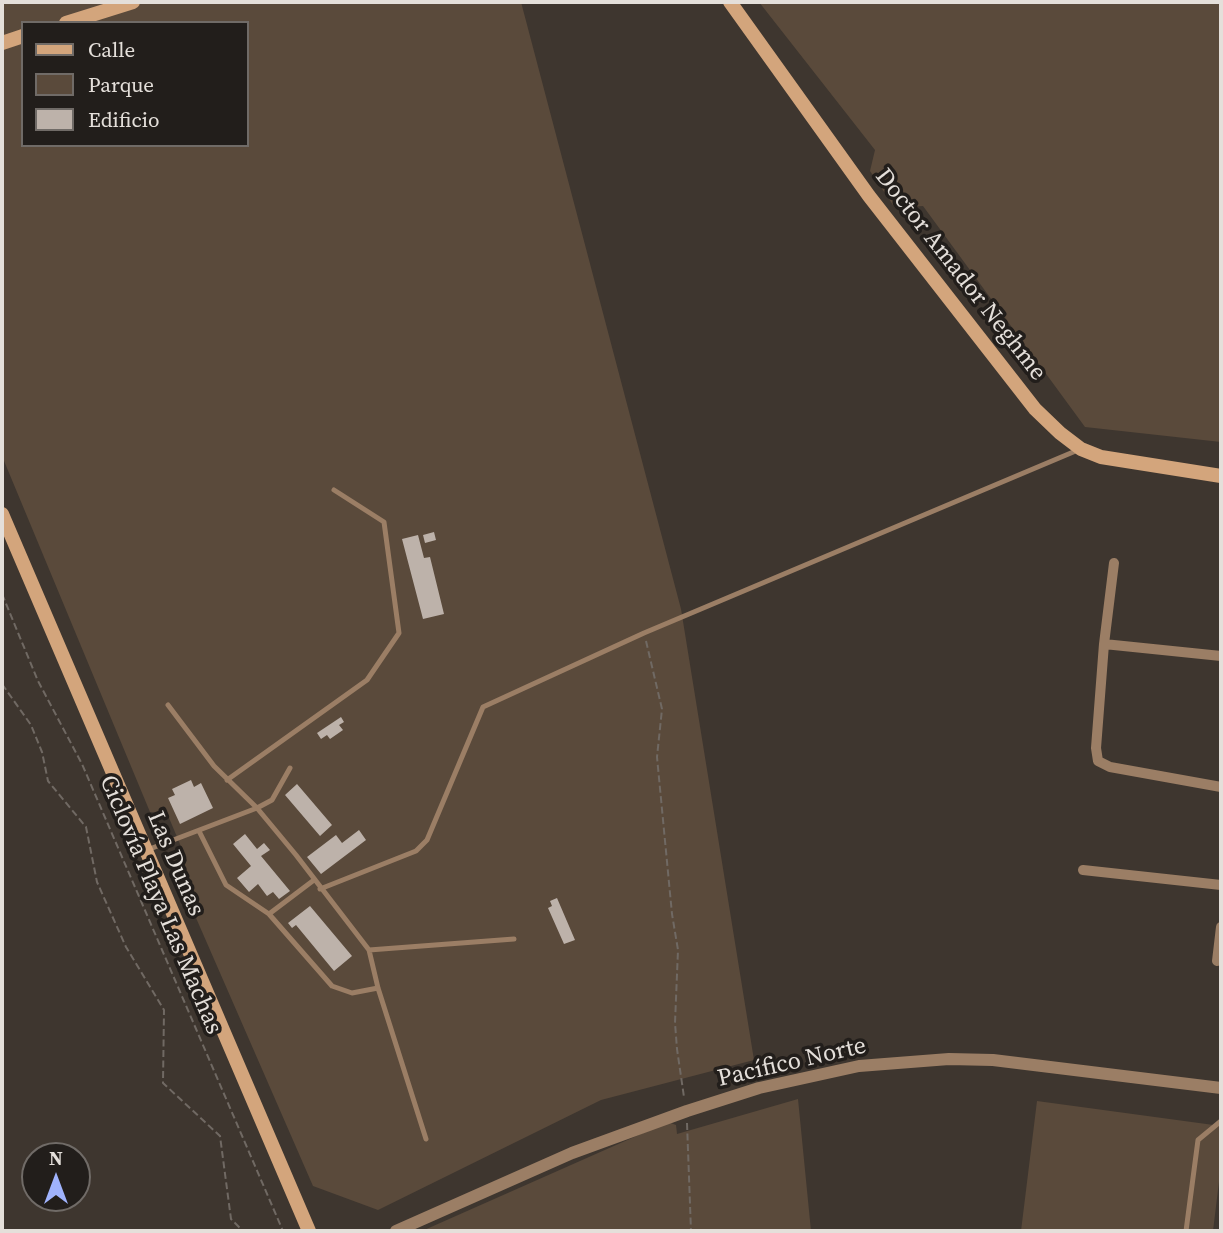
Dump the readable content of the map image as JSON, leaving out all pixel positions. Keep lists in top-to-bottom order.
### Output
{
  "streets": {
    "main road": ["Doctor Amador Neghme", "Las Dunas"],
    "street": ["Pacífico Norte"],
    "path": ["Ciclovía Playa Las Machas"]
  },
  "legend": ["Calle", "Parque", "Edificio"],
  "north": "top"
}
